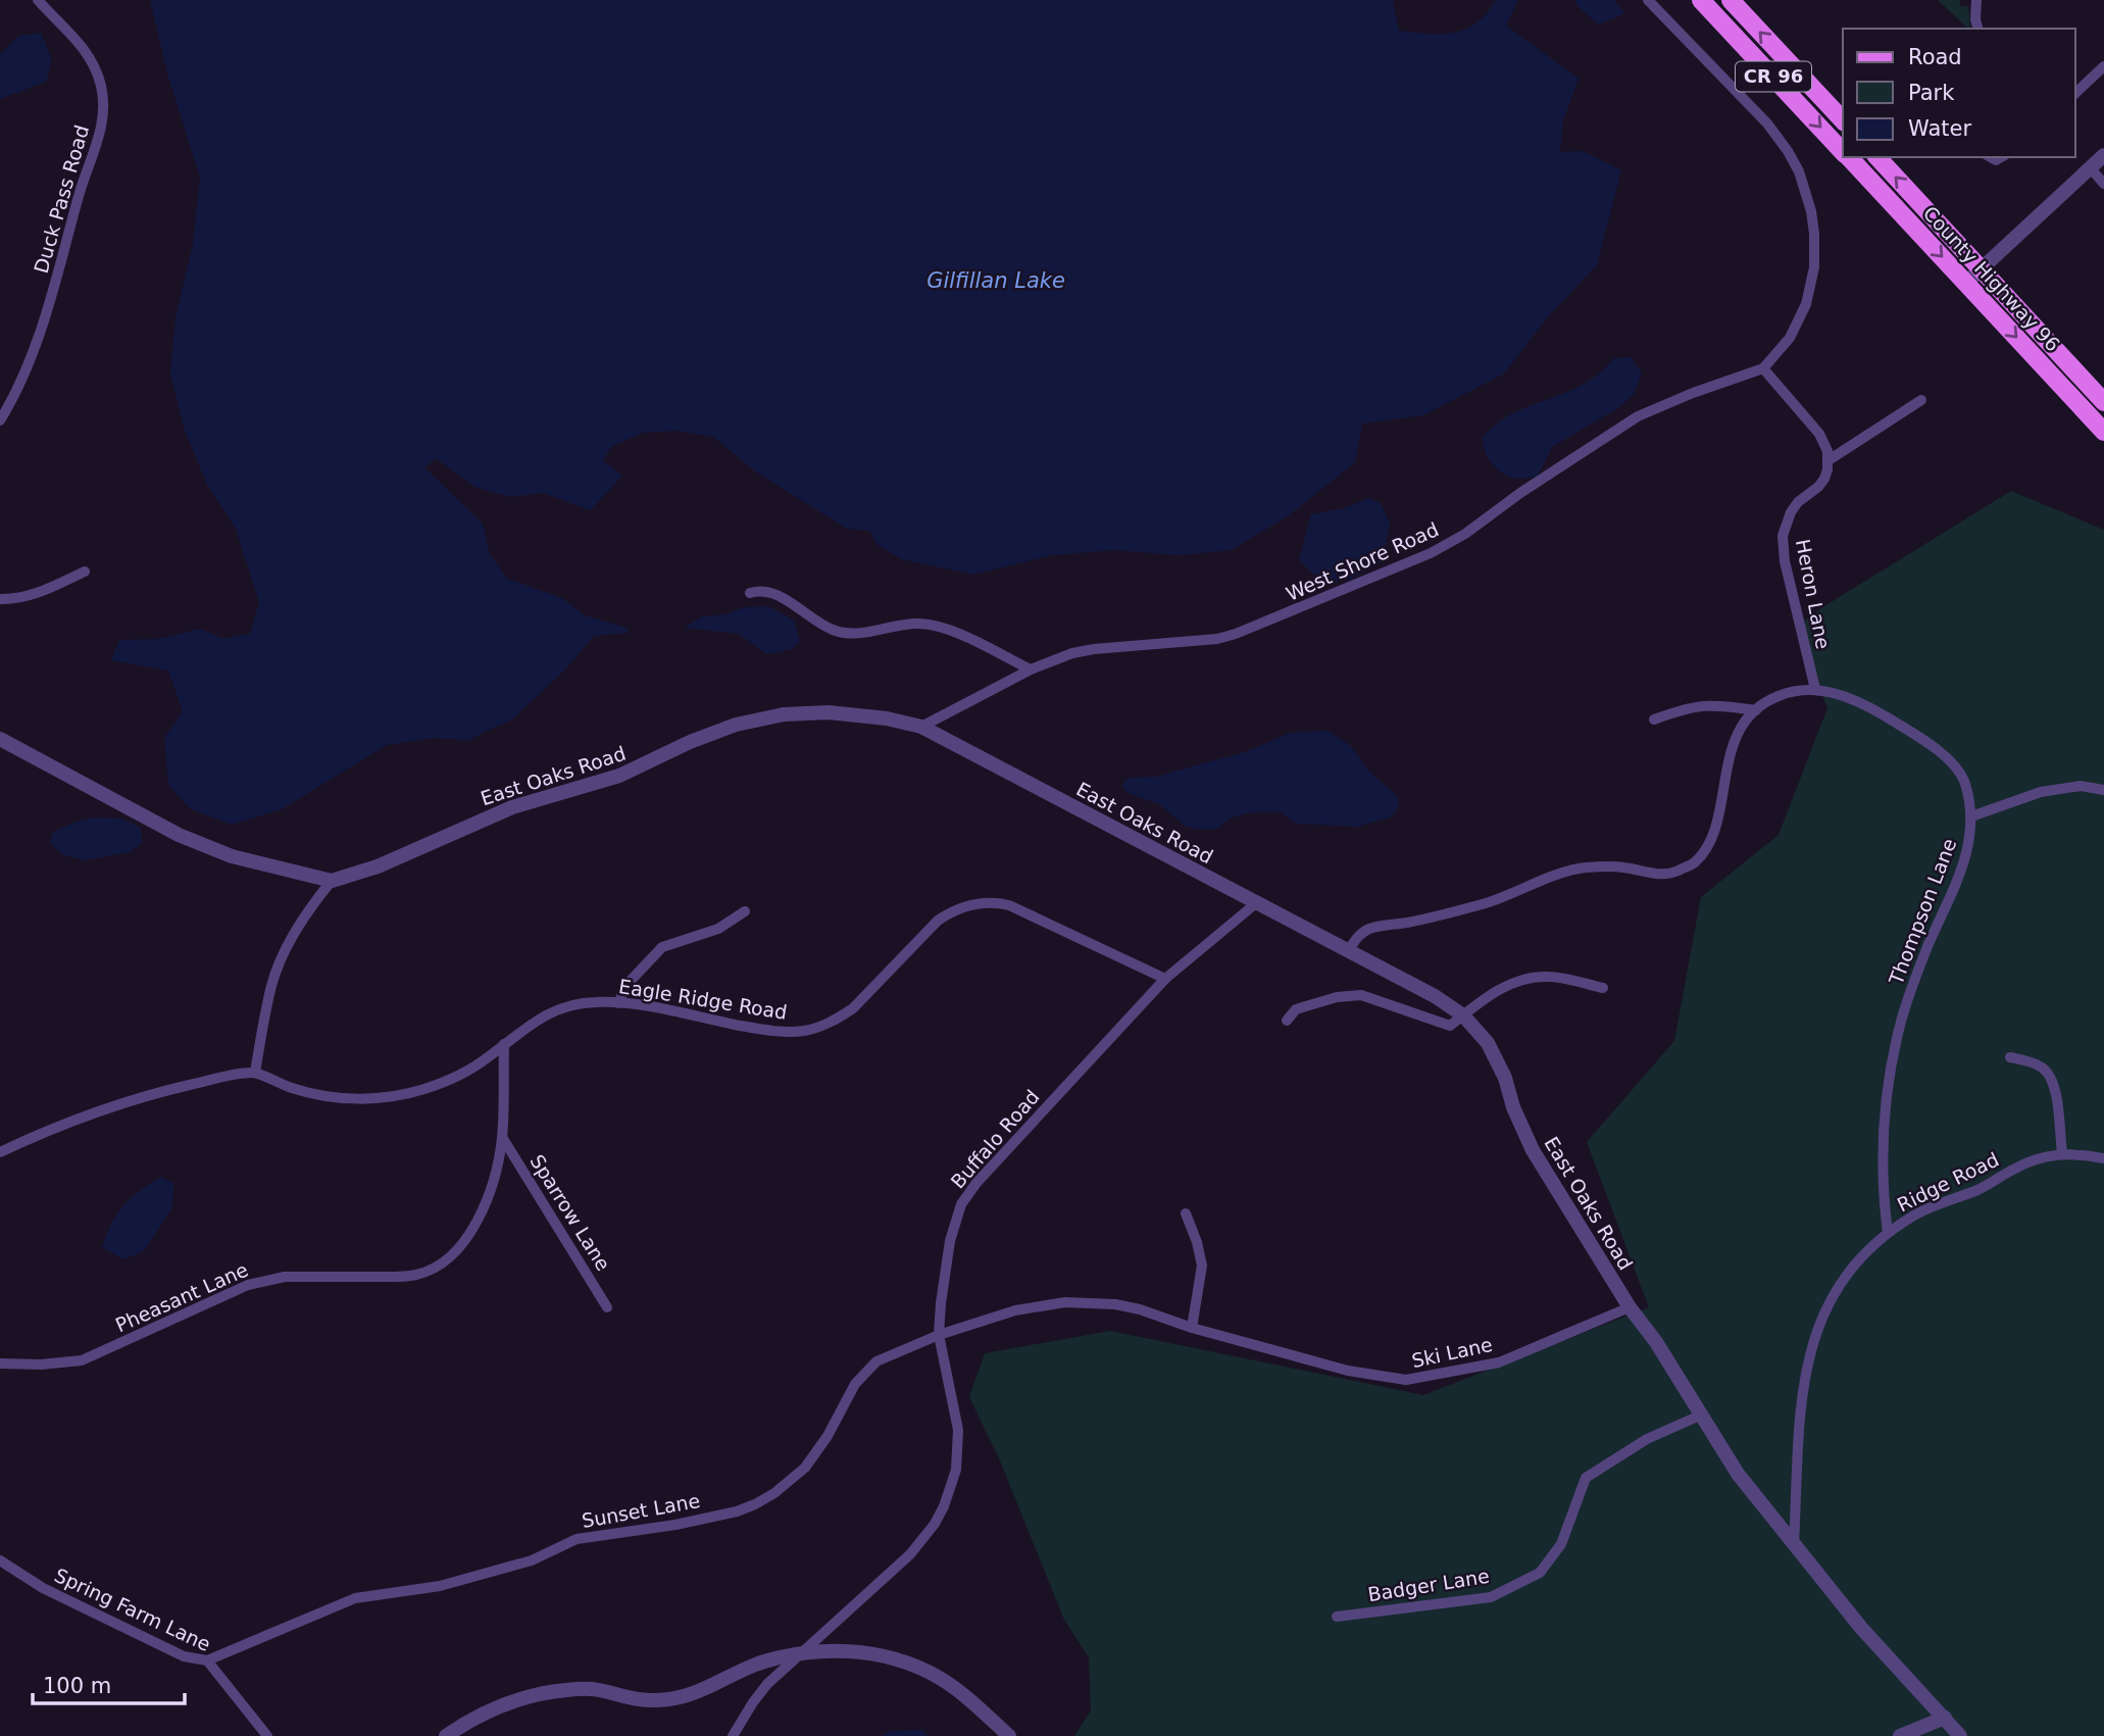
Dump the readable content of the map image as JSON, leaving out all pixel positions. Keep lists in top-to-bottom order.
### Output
{
  "streets": {
    "main road": ["CR 96", "County Highway 96"],
    "street": [
      "Duck Pass Road",
      "West Shore Road",
      "Heron Lane",
      "East Oaks Road",
      "Thompson Lane",
      "Eagle Ridge Road",
      "Buffalo Road",
      "Ridge Road",
      "Sparrow Lane",
      "Pheasant Lane",
      "Ski Lane",
      "Sunset Lane",
      "Badger Lane",
      "Spring Farm Lane"
    ]
  },
  "crossings": [
    ["West Shore Road", "East Oaks Road"],
    ["Heron Lane", "Thompson Lane"],
    ["East Oaks Road", "Thompson Lane"],
    ["East Oaks Road", "Buffalo Road"],
    ["East Oaks Road", "Ridge Road"],
    ["East Oaks Road", "Ski Lane"],
    ["East Oaks Road", "Badger Lane"],
    ["Thompson Lane", "Ridge Road"],
    ["Eagle Ridge Road", "Buffalo Road"],
    ["Eagle Ridge Road", "Pheasant Lane"],
    ["Buffalo Road", "Ski Lane"],
    ["Buffalo Road", "Sunset Lane"],
    ["Sparrow Lane", "Pheasant Lane"],
    ["Ski Lane", "Sunset Lane"],
    ["Sunset Lane", "Spring Farm Lane"]
  ],
  "water": ["Gilfillan Lake"],
  "legend": ["Road", "Park", "Water"],
  "scale_bar": "100 m"
}
